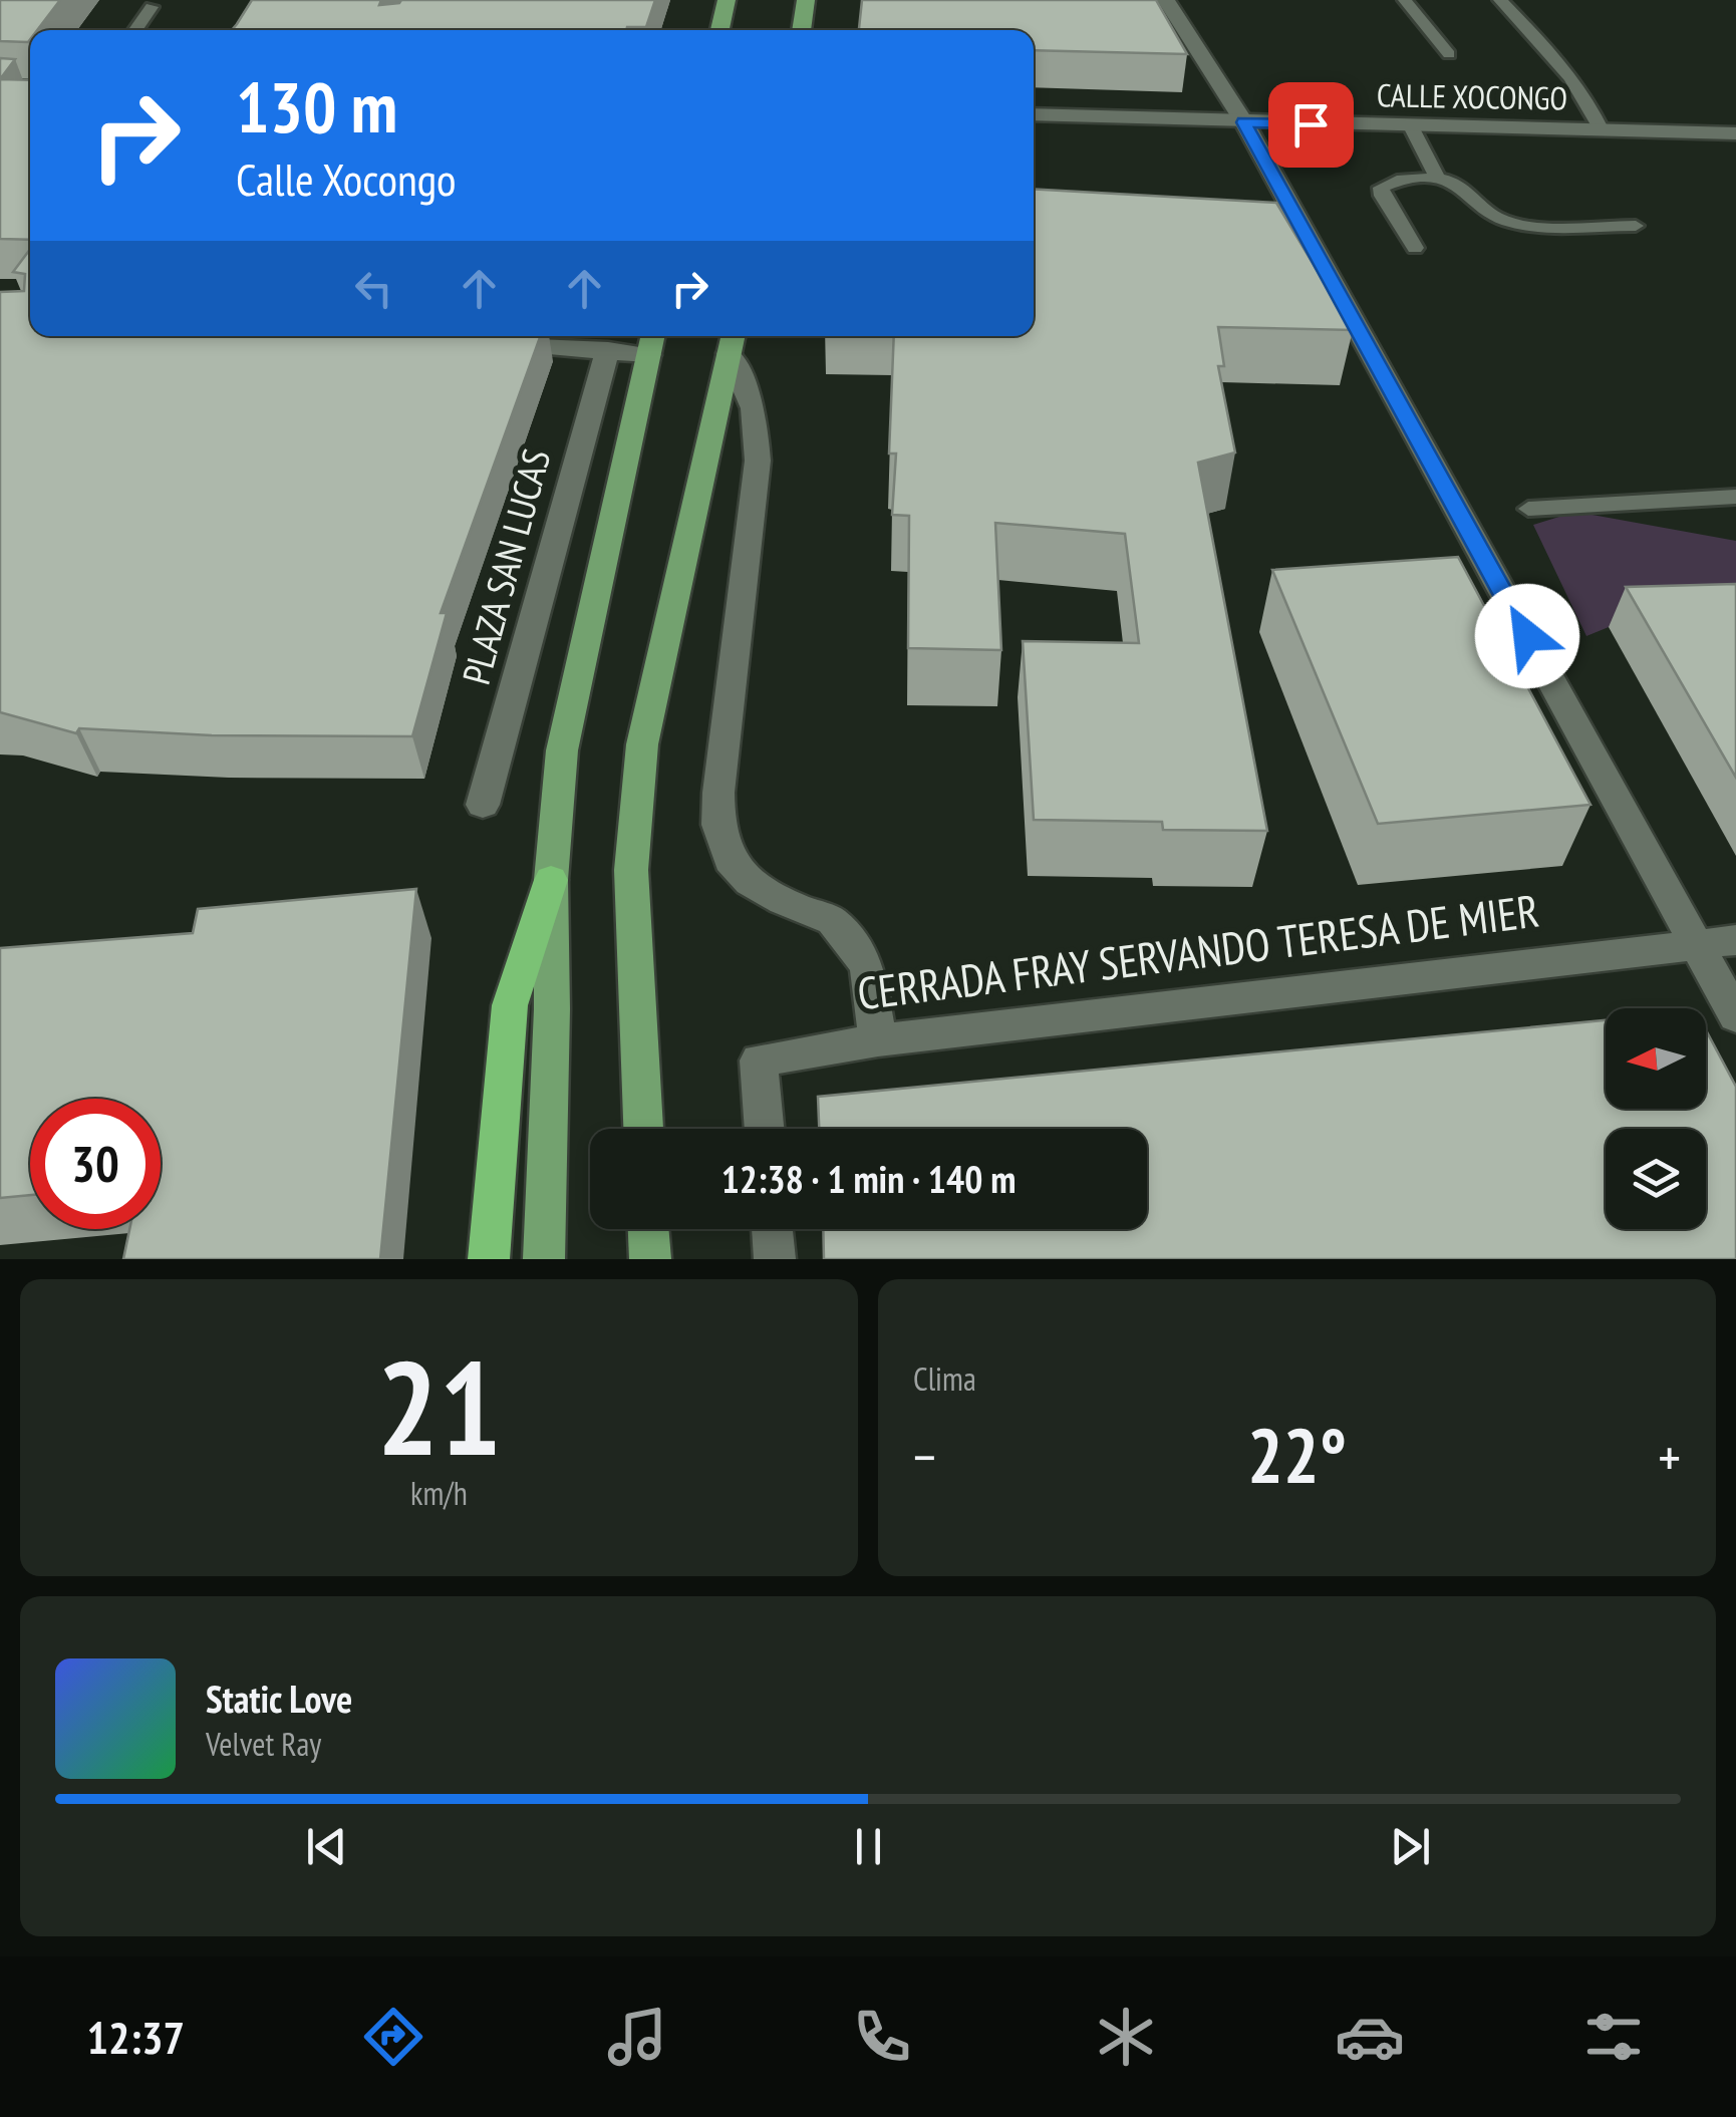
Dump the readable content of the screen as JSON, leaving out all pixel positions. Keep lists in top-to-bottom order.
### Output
{
  "streets": {
    "street": ["CALLE XOCONGO", "PLAZA SAN LUCAS", "CERRADA FRAY SERVANDO TERESA DE MIER"]
  },
  "north": "left",
  "page": {
    "turn": ["130 m", "Calle Xocongo"],
    "limit": "30",
    "trip": "12:38 · 1 min · 140 m",
    "tile": [
      ["21", "km/h"],
      "Clima"
    ],
    "heat": ["−", "22°", "+"],
    "song": ["Static Love", "Velvet Ray"],
    "tabs": "12:37"
  }
}
